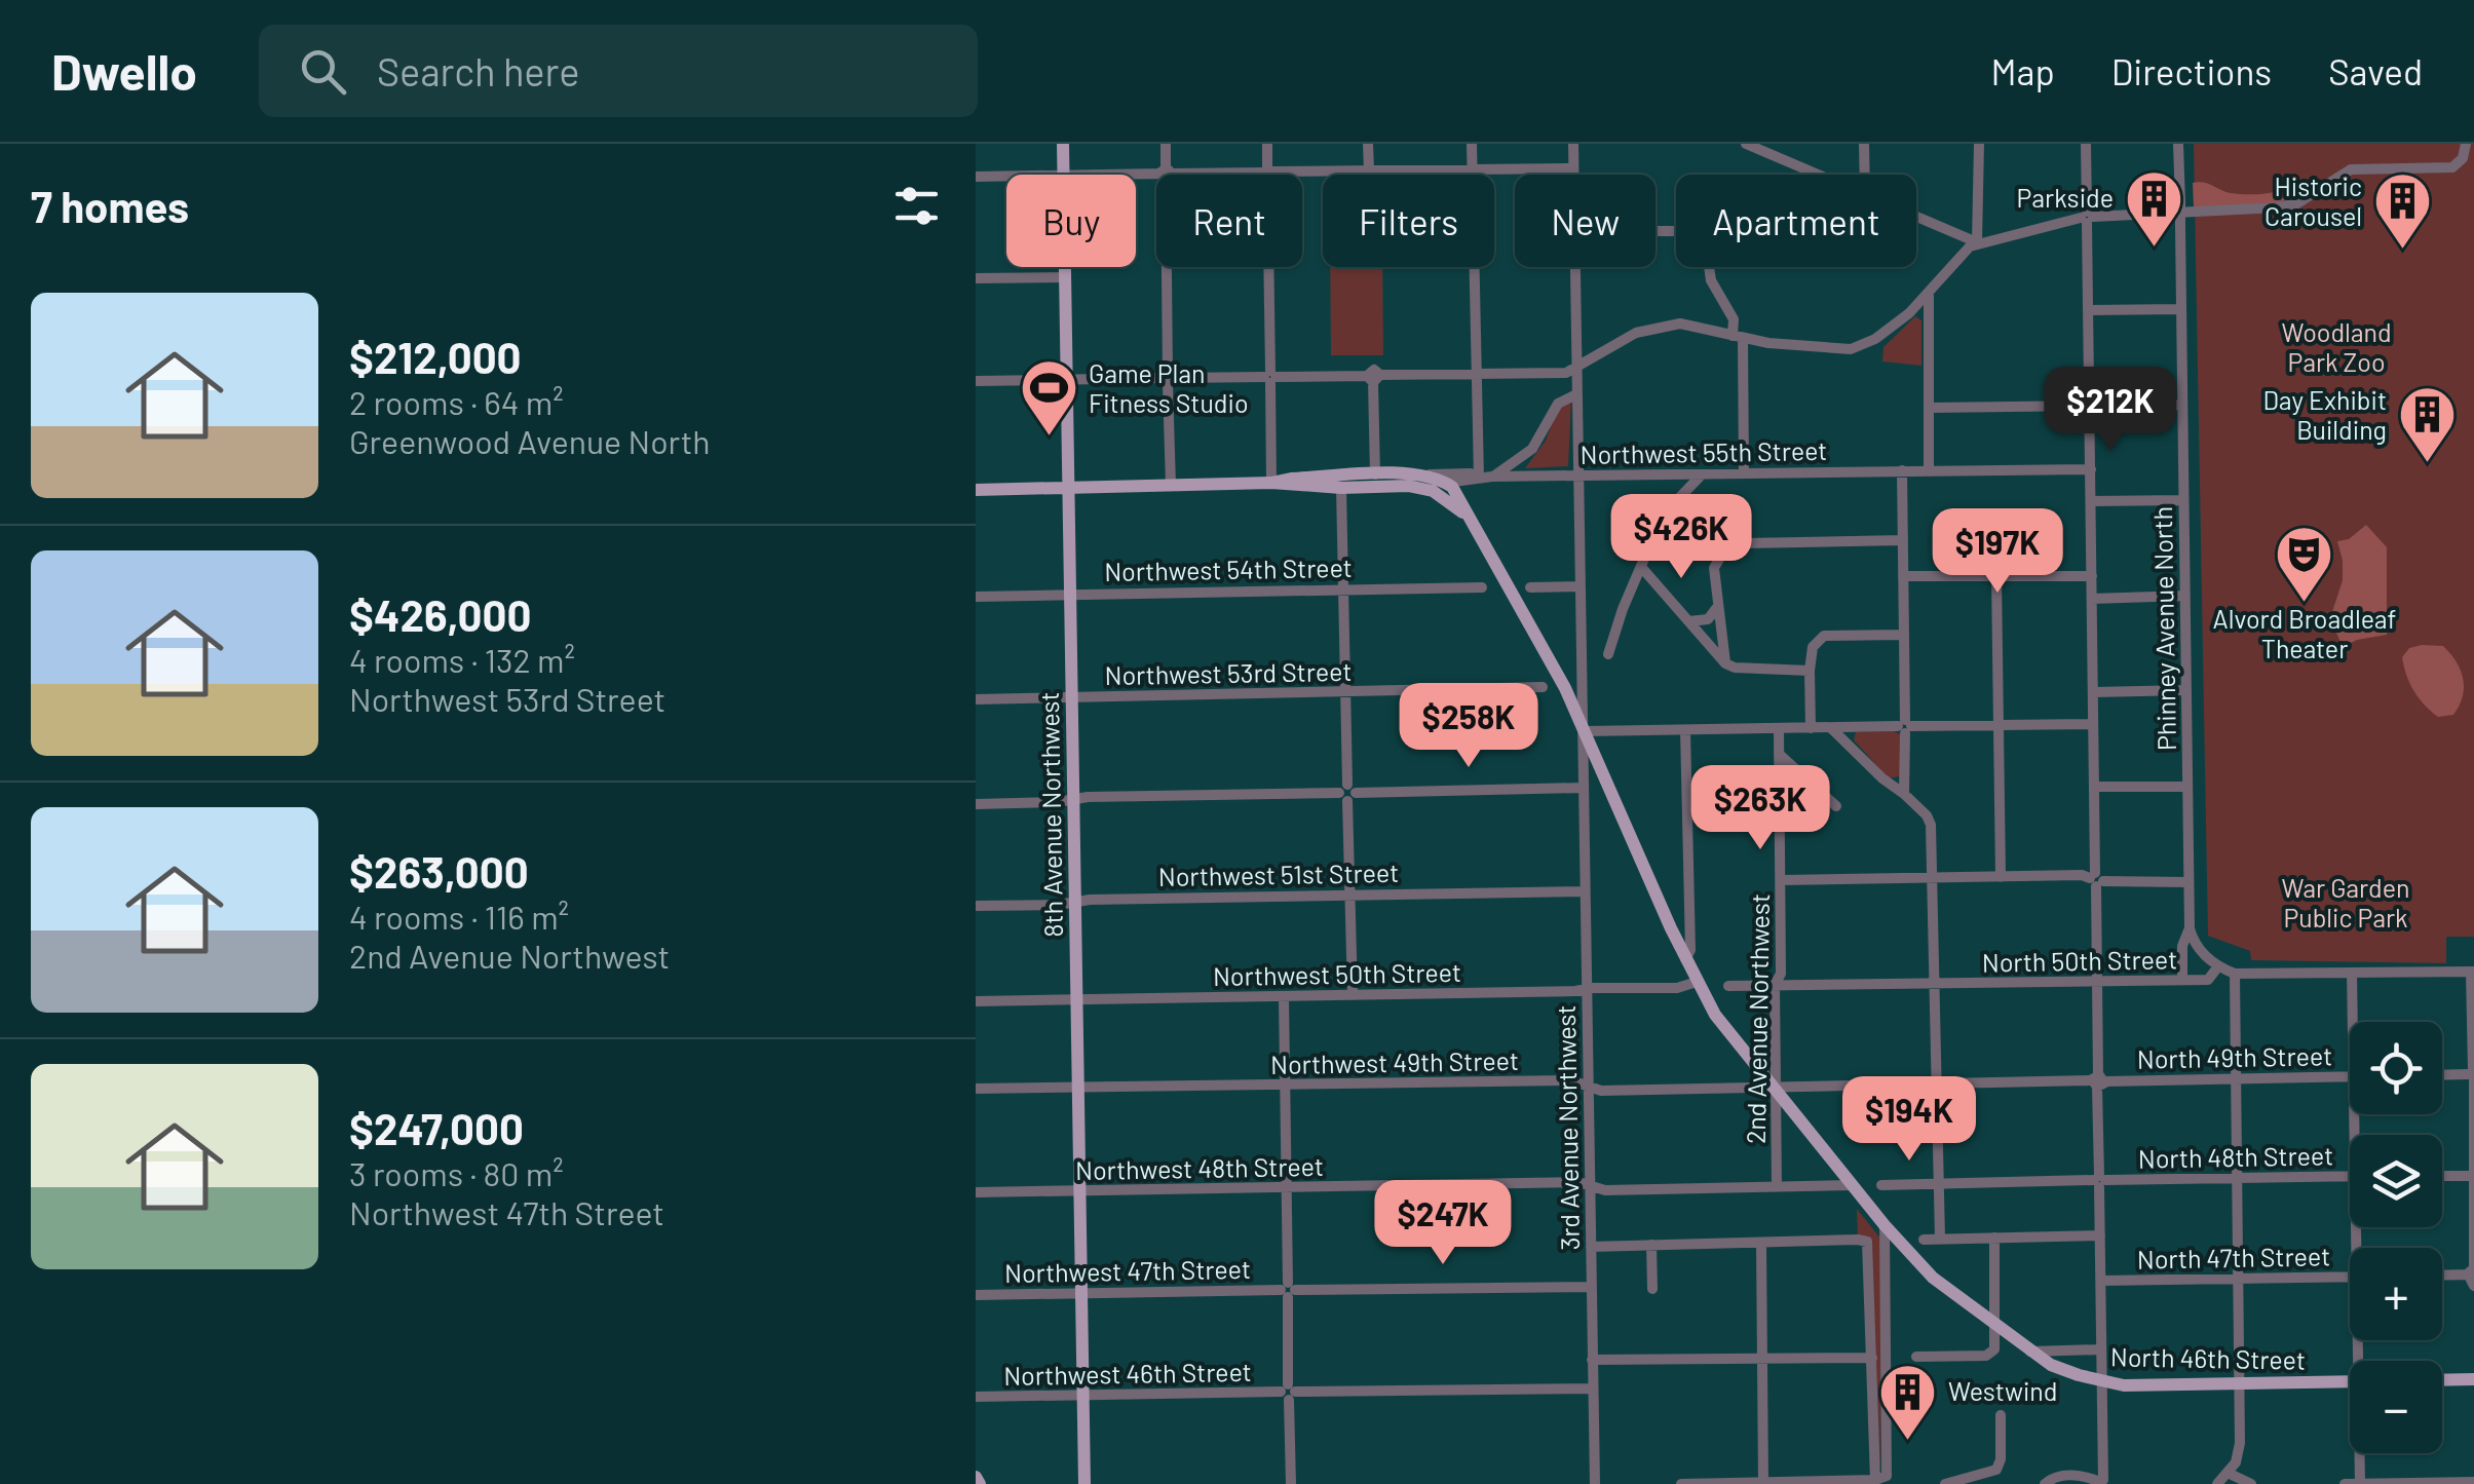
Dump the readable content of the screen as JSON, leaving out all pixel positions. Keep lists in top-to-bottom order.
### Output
{
  "streets": {
    "main road": ["8th Avenue Northwest", "North 46th Street"],
    "street": [
      "Northwest 55th Street",
      "Northwest 54th Street",
      "Phinney Avenue North",
      "Northwest 53rd Street",
      "Northwest 51st Street",
      "North 50th Street",
      "Northwest 50th Street",
      "2nd Avenue Northwest",
      "North 49th Street",
      "Northwest 49th Street",
      "3rd Avenue Northwest",
      "North 48th Street",
      "Northwest 48th Street",
      "North 47th Street",
      "Northwest 47th Street",
      "Northwest 46th Street"
    ]
  },
  "crossings": [
    ["Northwest 55th Street", "3rd Avenue Northwest"],
    ["Northwest 55th Street", "North 46th Street"],
    ["Northwest 54th Street", "8th Avenue Northwest"],
    ["Phinney Avenue North", "North 50th Street"],
    ["Northwest 53rd Street", "8th Avenue Northwest"],
    ["8th Avenue Northwest", "Northwest 51st Street"],
    ["8th Avenue Northwest", "Northwest 50th Street"],
    ["8th Avenue Northwest", "Northwest 49th Street"],
    ["8th Avenue Northwest", "Northwest 48th Street"],
    ["8th Avenue Northwest", "Northwest 47th Street"],
    ["8th Avenue Northwest", "Northwest 46th Street"],
    ["Northwest 51st Street", "3rd Avenue Northwest"],
    ["Northwest 50th Street", "3rd Avenue Northwest"],
    ["Northwest 50th Street", "North 46th Street"],
    ["2nd Avenue Northwest", "Northwest 49th Street"],
    ["2nd Avenue Northwest", "Northwest 48th Street"],
    ["2nd Avenue Northwest", "North 46th Street"],
    ["North 49th Street", "Northwest 49th Street"],
    ["Northwest 49th Street", "3rd Avenue Northwest"],
    ["Northwest 49th Street", "North 46th Street"],
    ["3rd Avenue Northwest", "Northwest 48th Street"],
    ["3rd Avenue Northwest", "Northwest 47th Street"],
    ["3rd Avenue Northwest", "North 46th Street"],
    ["3rd Avenue Northwest", "Northwest 46th Street"],
    ["Northwest 48th Street", "North 46th Street"]
  ],
  "parks": ["Woodland Park Zoo", "War Garden Public Park"],
  "places": {
    "building": [
      "Parkside",
      "Historic Carousel",
      "Day Exhibit Building",
      "Westwind"
    ],
    "sports": ["Game Plan Fitness Studio"],
    "theatre": ["Alvord Broadleaf Theater"]
  },
  "page": {
    "header": "Dwello",
    "search": "Search here",
    "nav": ["Map", "Directions", "Saved"],
    "heading": "7 homes",
    "chip": [
      "Buy",
      "Rent",
      "Filters",
      "New",
      "Apartment"
    ],
    "list": [
      {
        "name": "$212,000",
        "note": "2 rooms · 64 m² · Greenwood Avenue North"
      },
      {
        "name": "$426,000",
        "note": "4 rooms · 132 m² · Northwest 53rd Street"
      },
      {
        "name": "$263,000",
        "note": "4 rooms · 116 m² · 2nd Avenue Northwest"
      },
      {
        "name": "$247,000",
        "note": "3 rooms · 80 m² · Northwest 47th Street"
      }
    ],
    "price": [
      "$212K",
      "$426K",
      "$197K",
      "$258K",
      "$263K",
      "$194K",
      "$247K"
    ],
    "map_buttons": ["+", "−"]
  }
}
